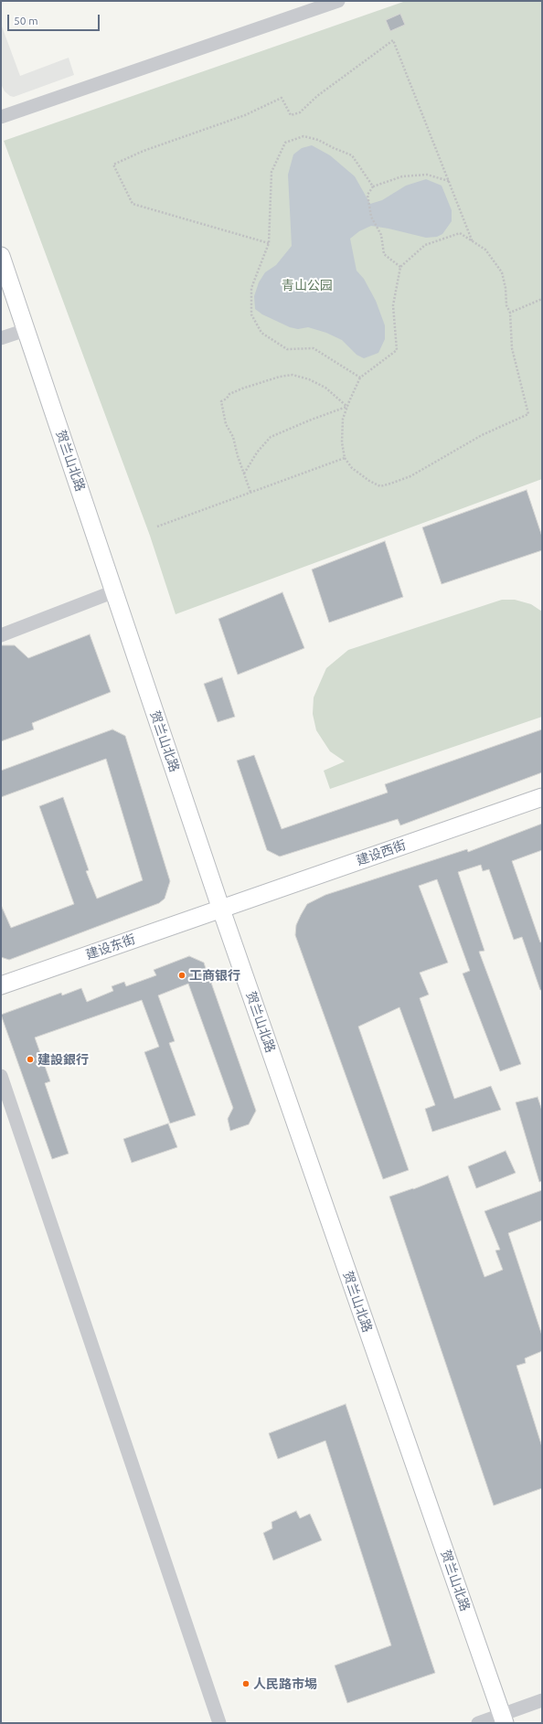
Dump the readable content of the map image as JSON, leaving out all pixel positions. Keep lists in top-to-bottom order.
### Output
{
  "streets": {
    "main road": ["贺兰山北路", "建设西街", "建设东街"]
  },
  "crossings": [
    ["贺兰山北路", "建设西街"],
    ["贺兰山北路", "建设东街"],
    ["建设西街", "建设东街"]
  ],
  "parks": ["青山公园"],
  "places": ["工商银行", "建設銀行", "人民路市埸"],
  "scale_bar": "50 m"
}
